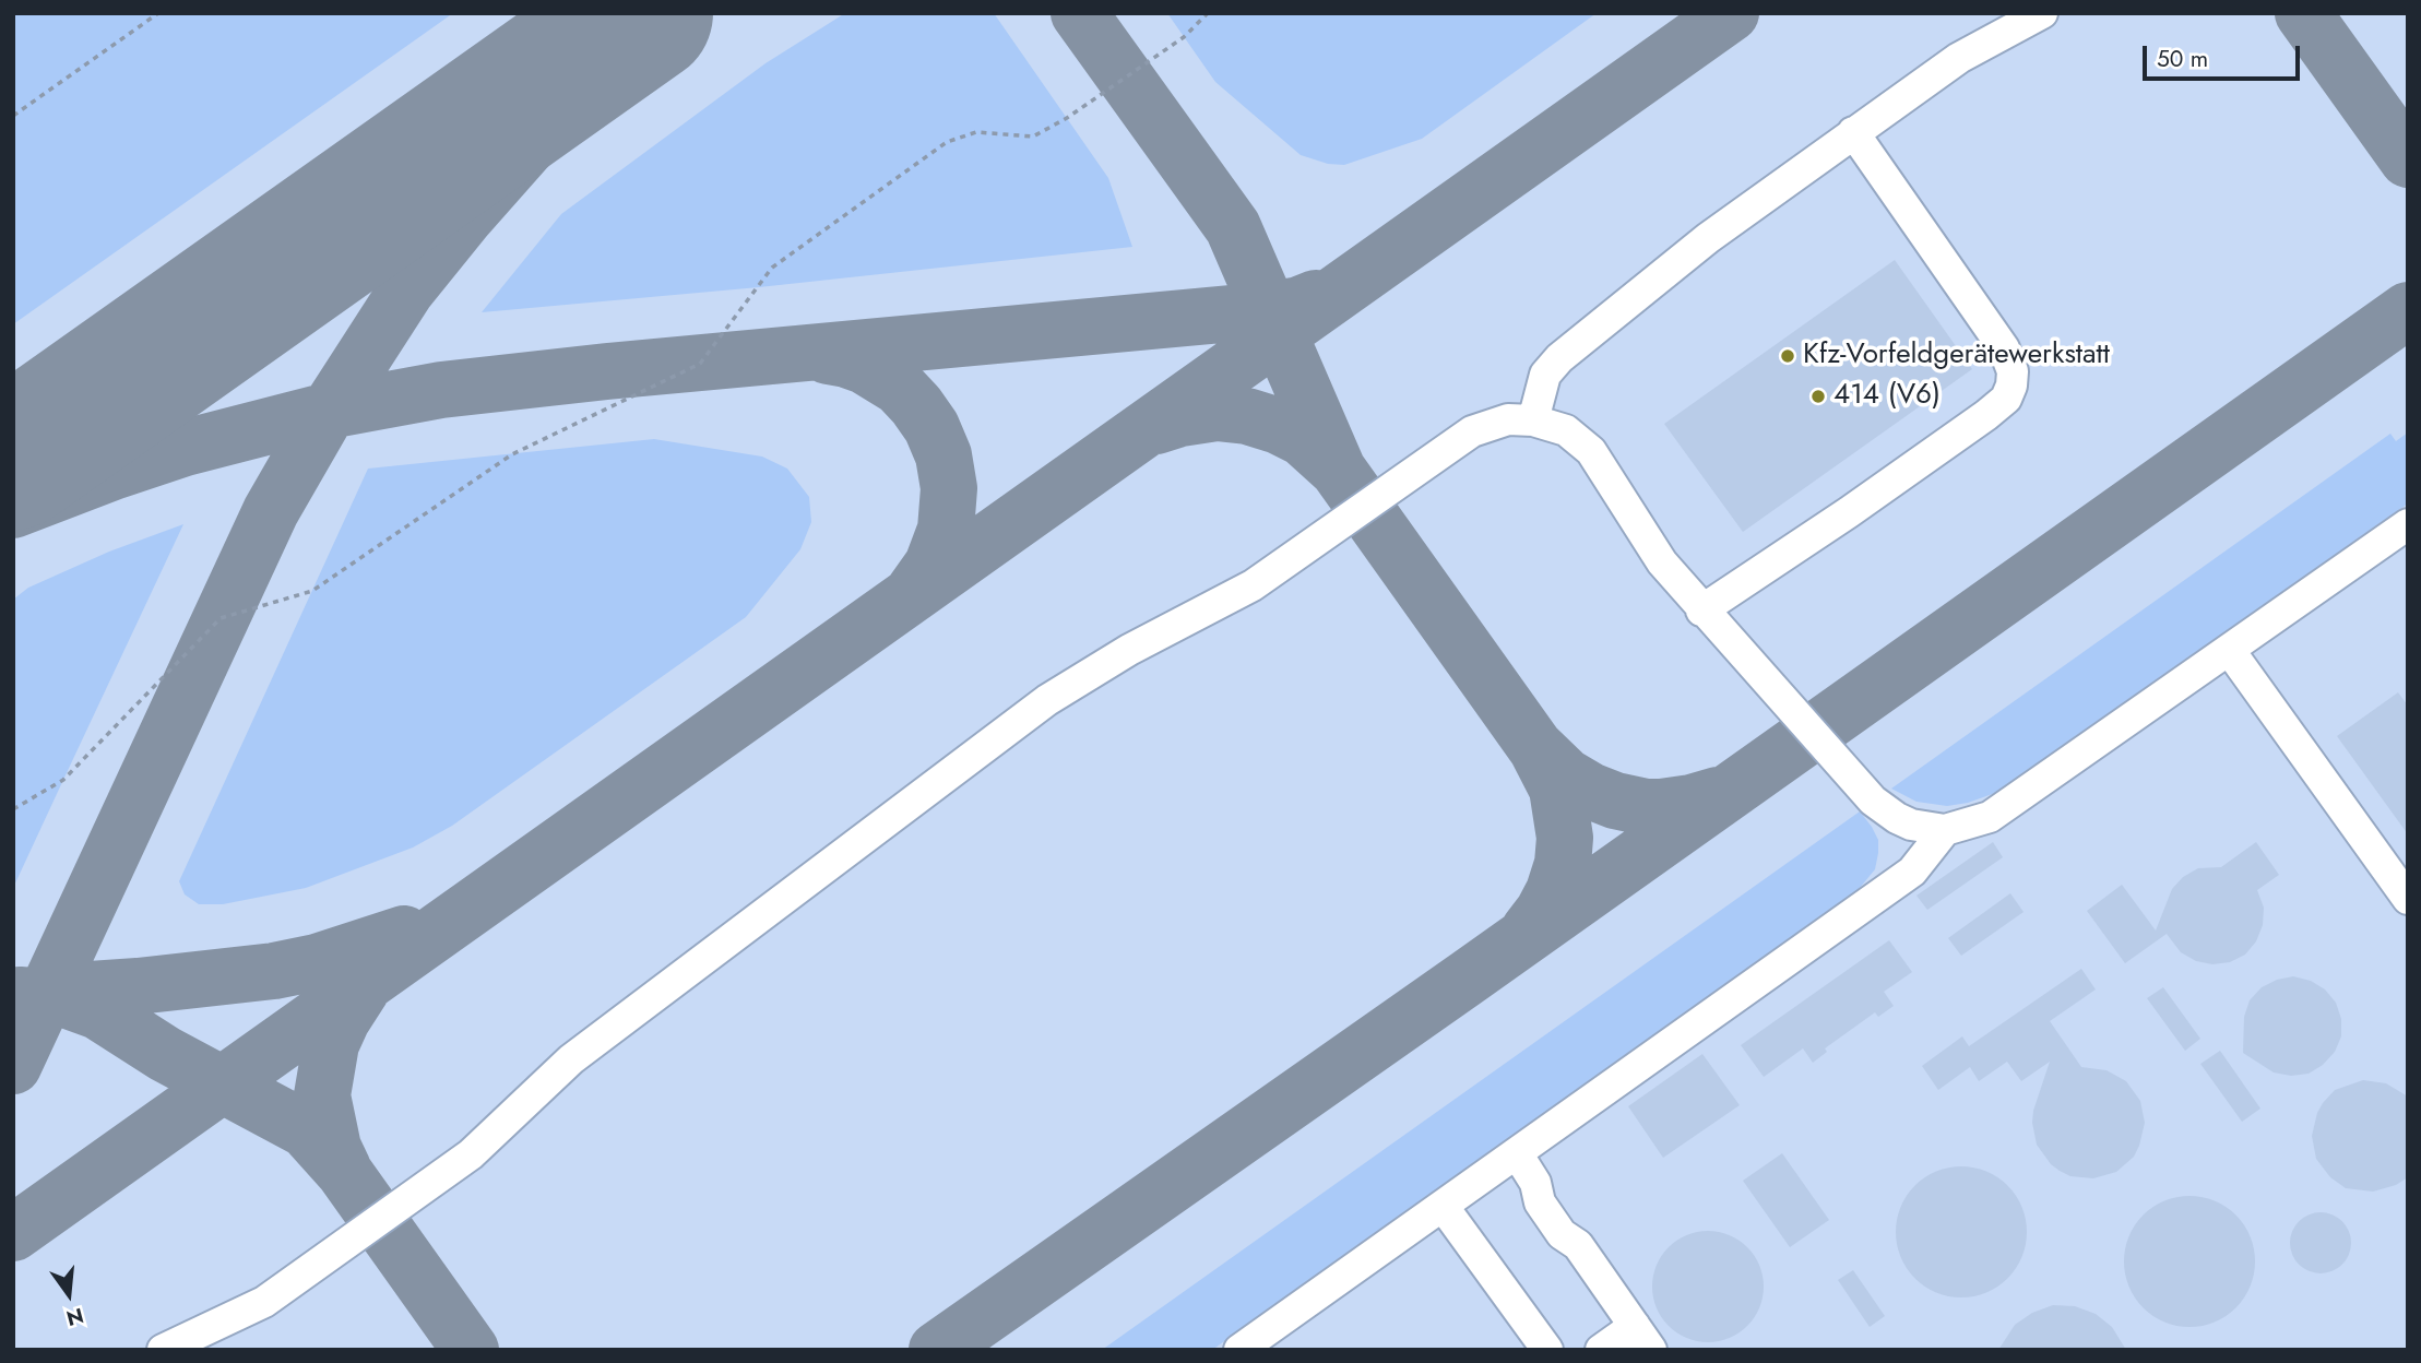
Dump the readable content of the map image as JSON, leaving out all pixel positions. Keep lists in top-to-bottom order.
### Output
{
  "places": ["Kfz-Vorfeldgerätewerkstatt", "414 (V6)"],
  "scale_bar": "50 m",
  "north": "bottom"
}
